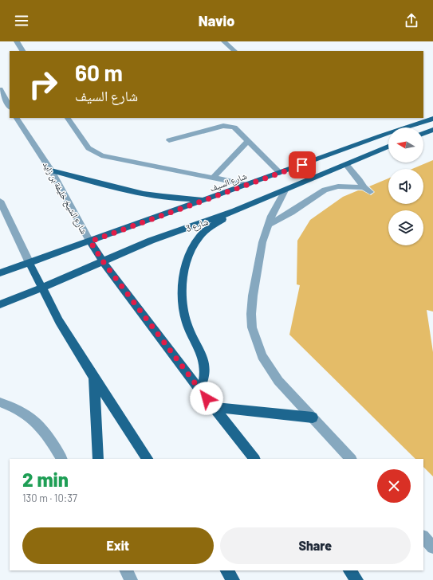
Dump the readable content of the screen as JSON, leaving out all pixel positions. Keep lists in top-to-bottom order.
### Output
{
  "streets": {
    "main road": ["شارع السيف", "شارع الشيخ خليفة بن زايد", "شارع 3"]
  },
  "crossings": [
    ["شارع السيف", "شارع الشيخ خليفة بن زايد"],
    ["شارع الشيخ خليفة بن زايد", "شارع 3"]
  ],
  "north": "left",
  "page": {
    "header": "Navio",
    "turn": ["60 m", "شارع السيف"],
    "heading": ["2 min", "130 m · 10:37"],
    "buttons": ["Exit", "Share"]
  }
}
